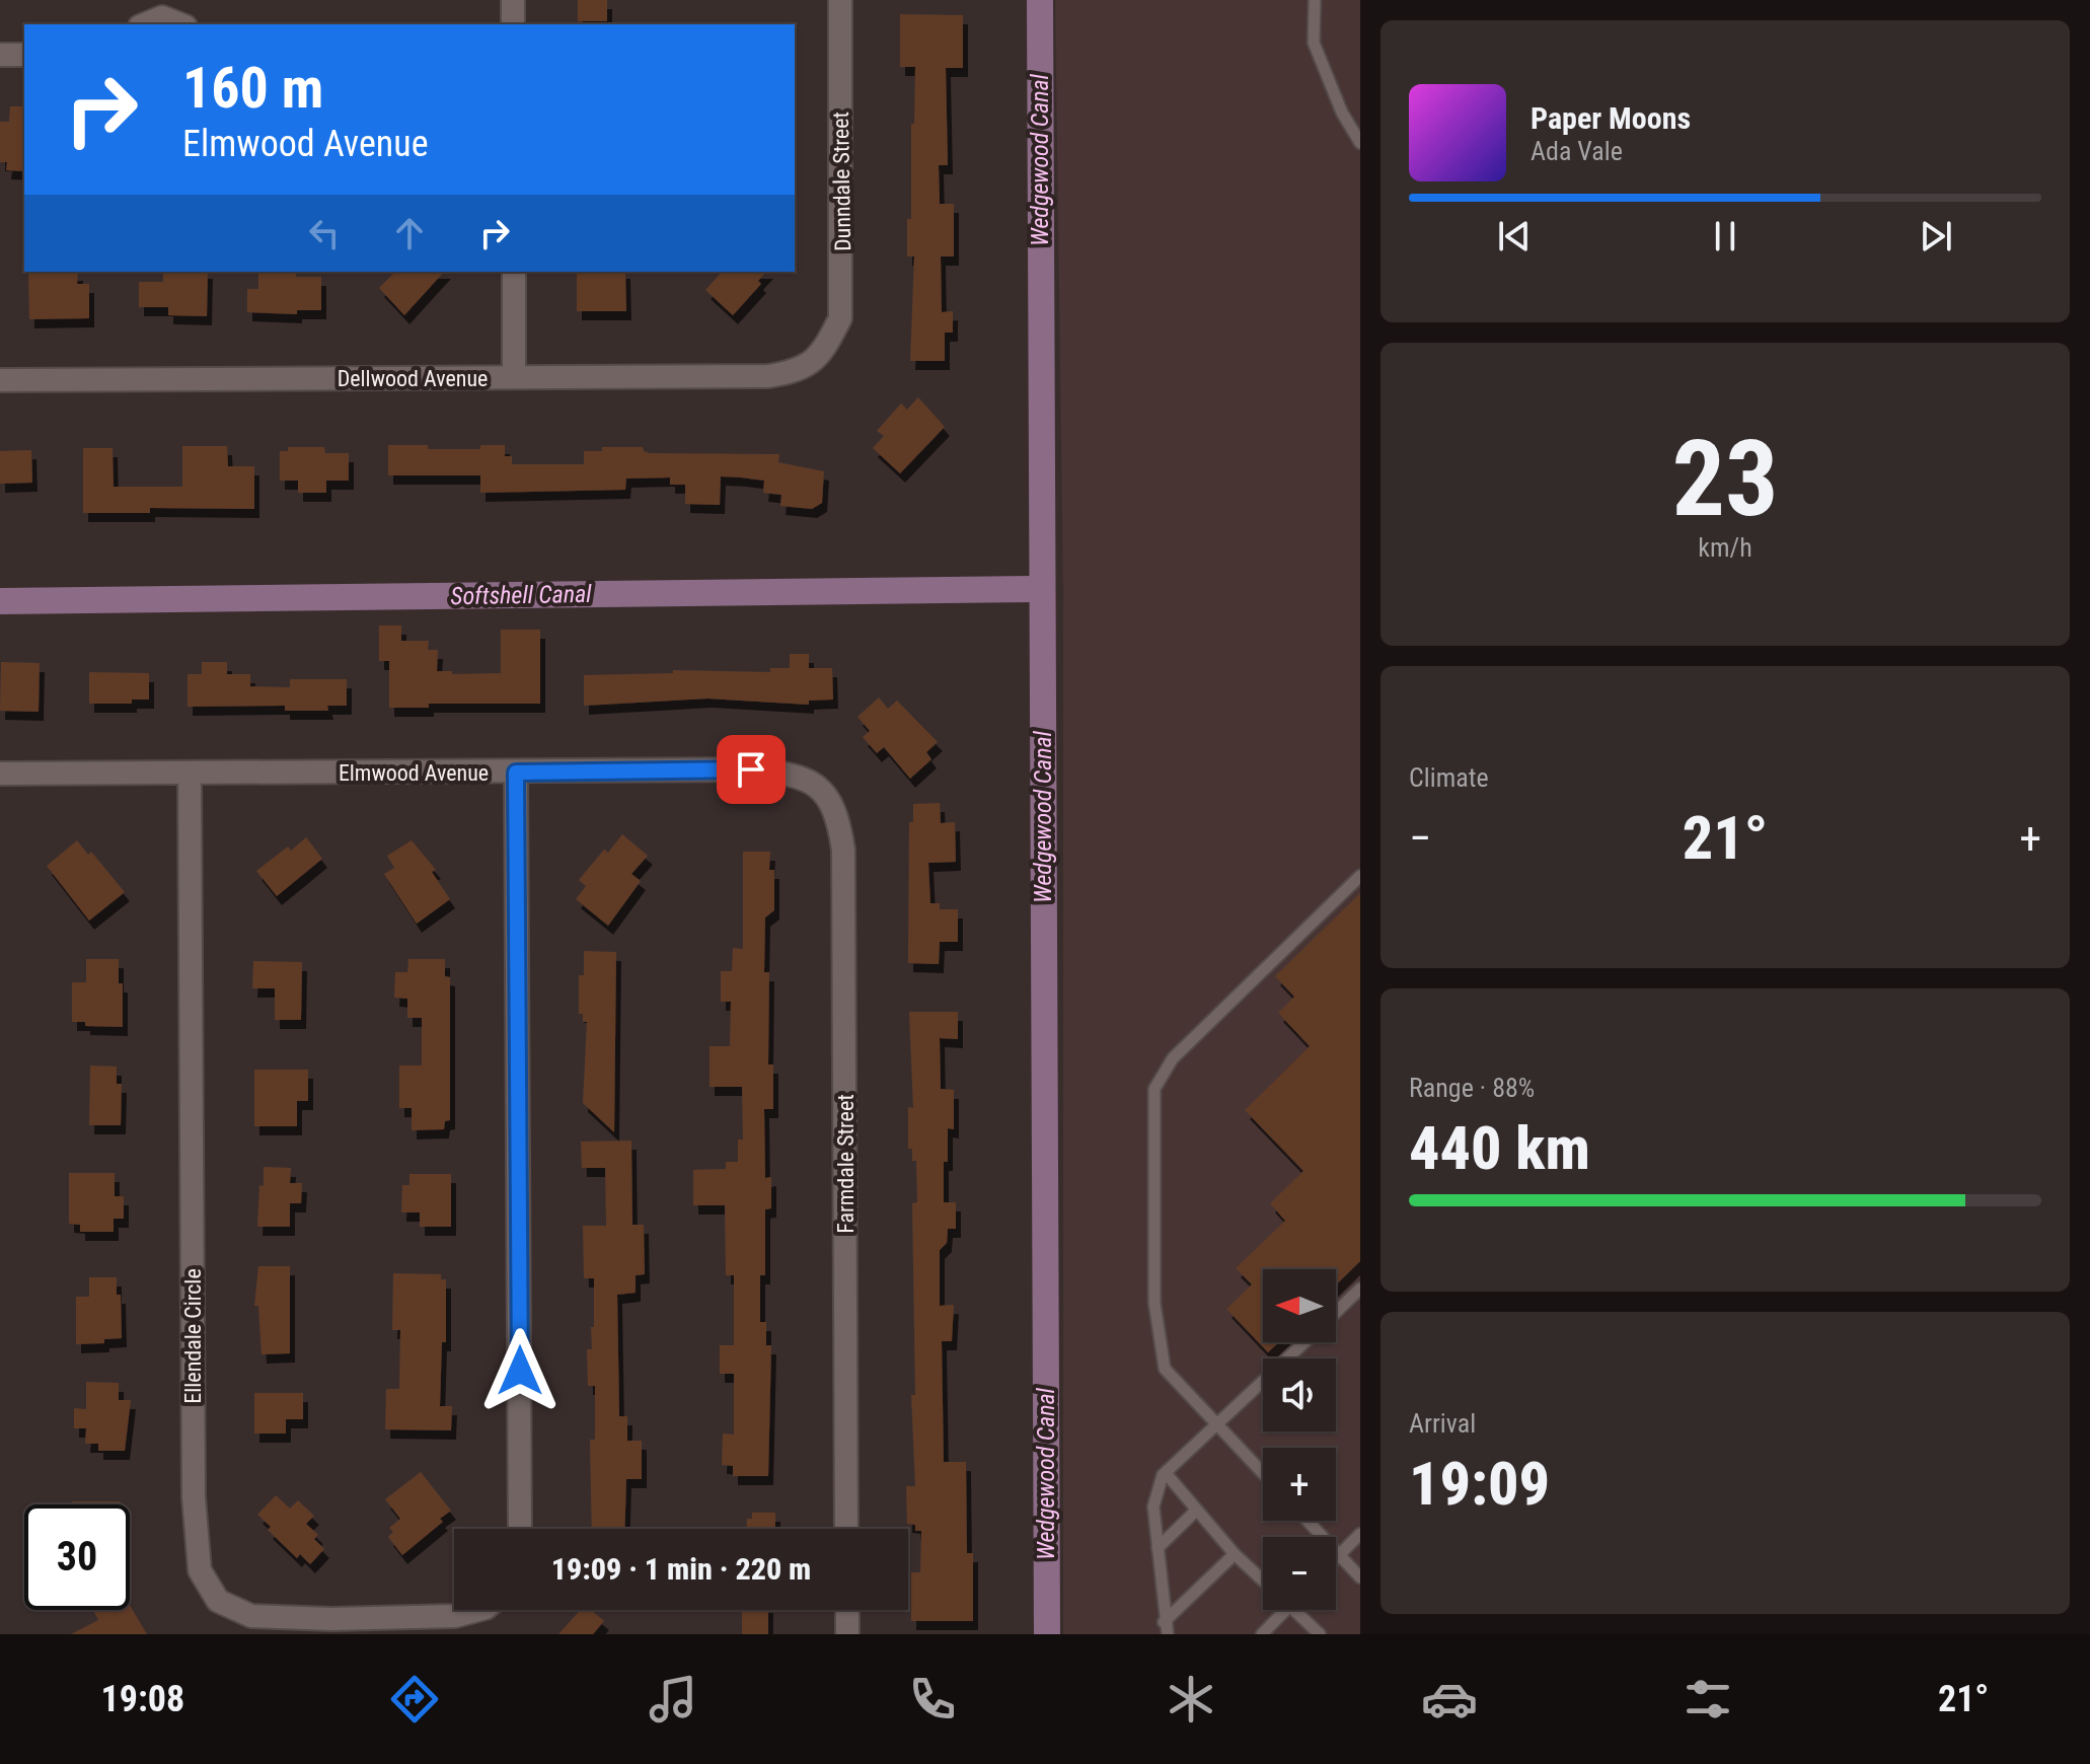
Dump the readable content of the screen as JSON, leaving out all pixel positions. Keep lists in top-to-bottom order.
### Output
{
  "streets": {
    "street": [
      "Dunndale Street",
      "Dellwood Avenue",
      "Elmwood Avenue",
      "Farmdale Street",
      "Ellendale Circle"
    ]
  },
  "crossings": [
    ["Dunndale Street", "Dellwood Avenue"],
    ["Elmwood Avenue", "Farmdale Street"],
    ["Elmwood Avenue", "Ellendale Circle"]
  ],
  "water": ["Wedgewood Canal", "Softshell Canal"],
  "north": "left",
  "page": {
    "turn": ["160 m", "Elmwood Avenue"],
    "song": ["Paper Moons", "Ada Vale"],
    "tile": [
      ["23", "km/h"],
      "Climate",
      ["Range · 88%", "440 km"],
      ["Arrival", "19:09"]
    ],
    "heat": ["−", "21°", "+"],
    "map_buttons": ["+", "−"],
    "limit": "30",
    "trip": "19:09 · 1 min · 220 m",
    "tabs": ["19:08", "21°"]
  }
}
